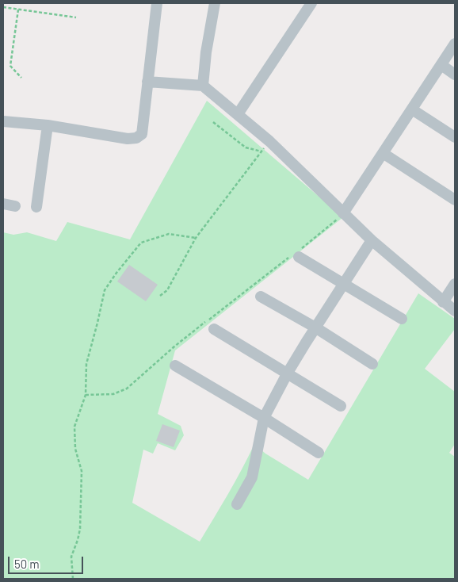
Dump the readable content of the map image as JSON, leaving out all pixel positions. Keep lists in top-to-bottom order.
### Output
{
  "scale_bar": "50 m"
}
